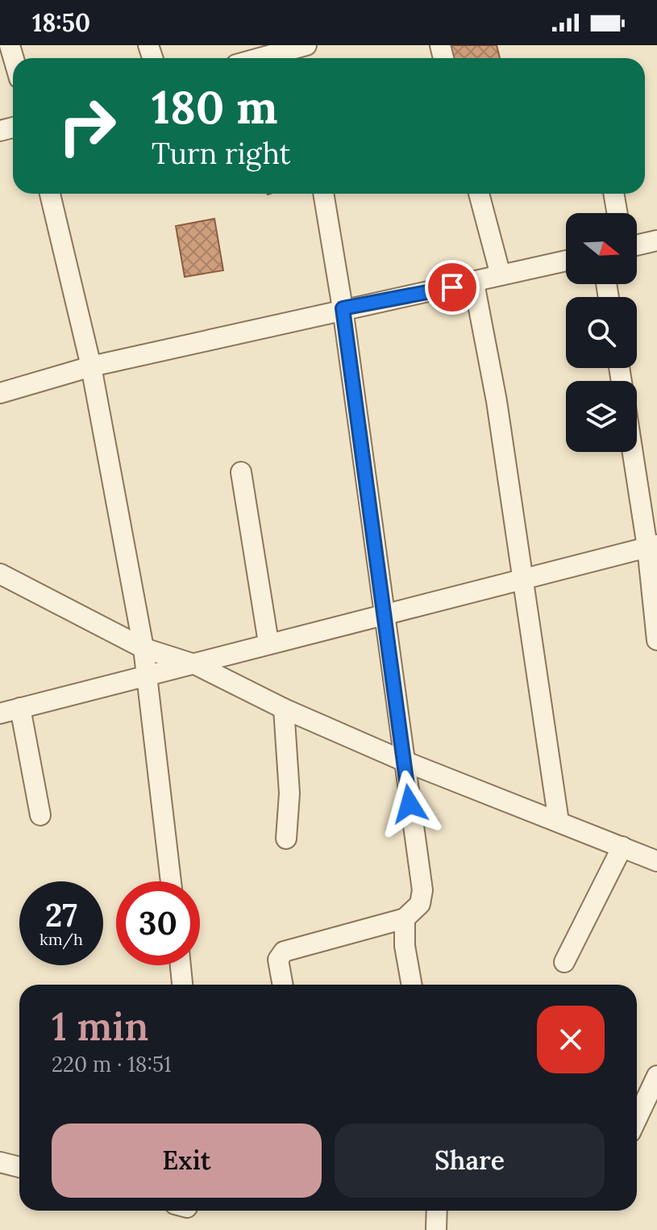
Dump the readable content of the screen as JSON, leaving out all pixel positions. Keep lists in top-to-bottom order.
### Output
{
  "north": "right",
  "page": {
    "status": "18:50",
    "turn": ["180 m", "Turn right"],
    "speed": "27 km/h",
    "limit": "30",
    "heading": ["1 min", "220 m · 18:51"],
    "buttons": ["Exit", "Share"]
  }
}
